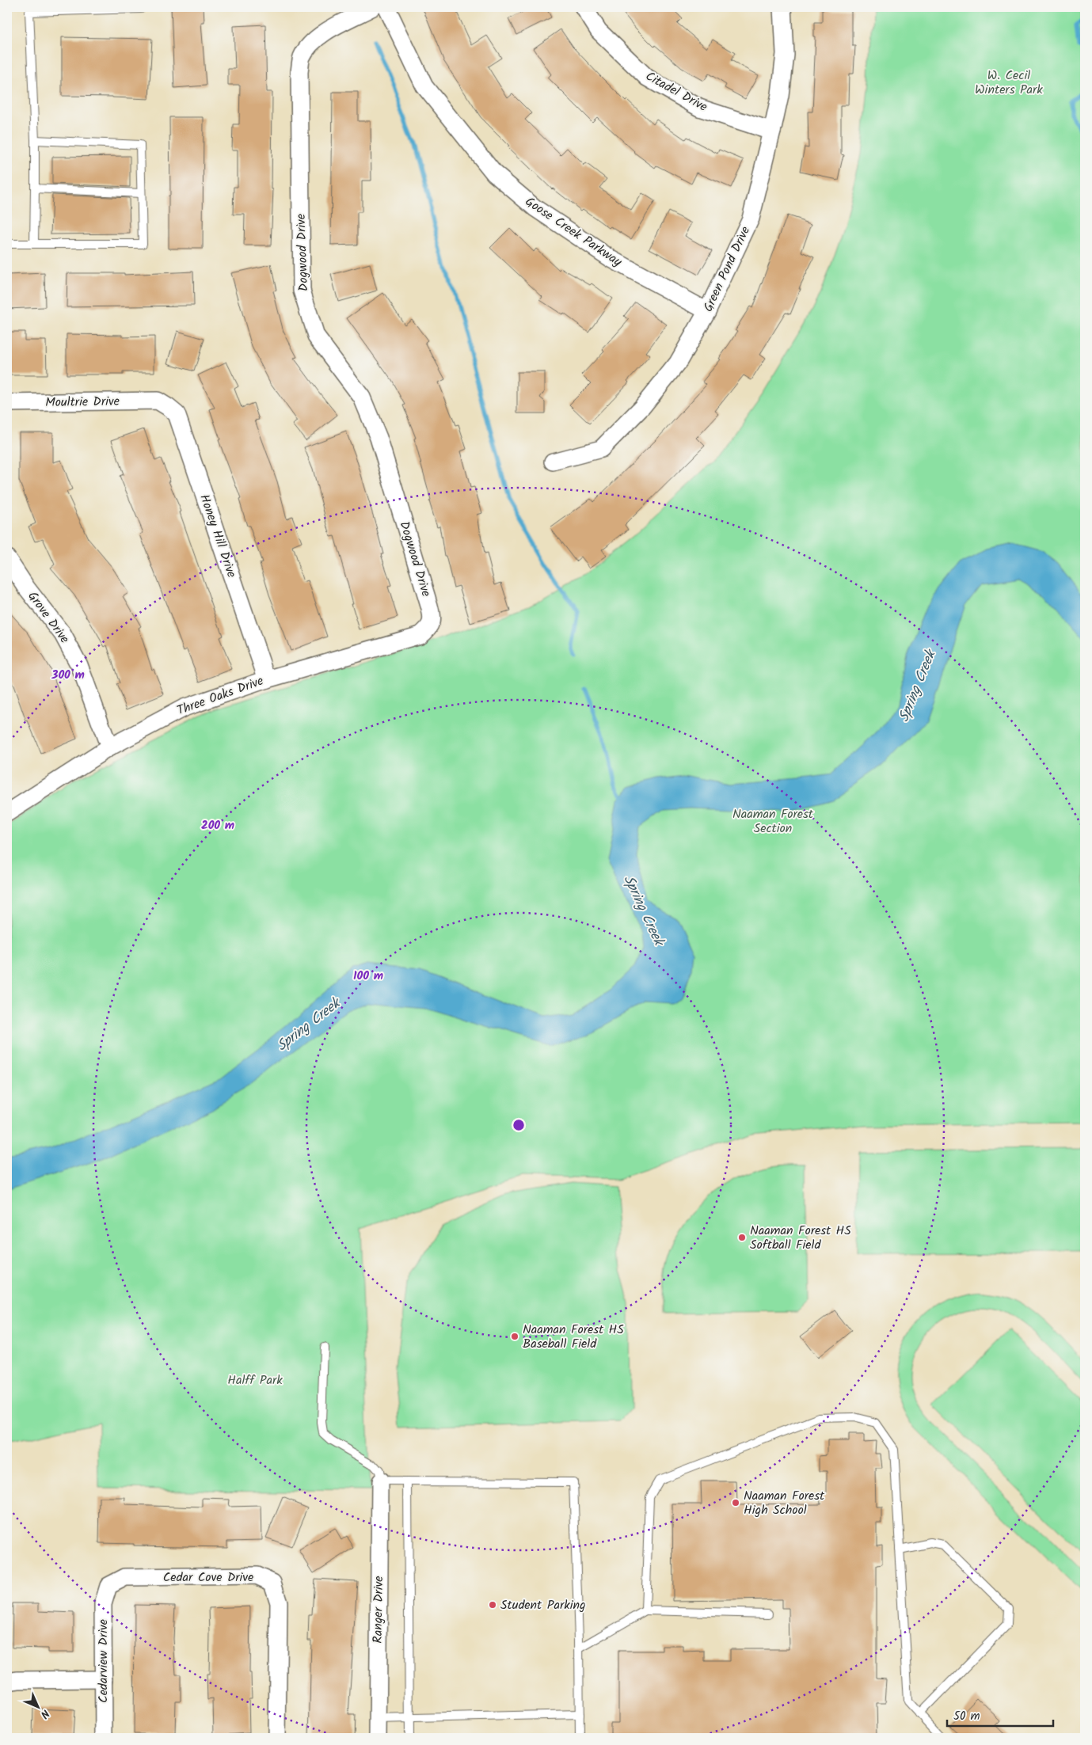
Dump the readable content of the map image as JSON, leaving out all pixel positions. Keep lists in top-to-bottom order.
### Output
{
  "streets": {
    "street": [
      "Citadel Drive",
      "Goose Creek Parkway",
      "Dogwood Drive",
      "Green Pond Drive",
      "Moultrie Drive",
      "Honey Hill Drive",
      "Grove Drive",
      "Three Oaks Drive",
      "Cedar Cove Drive",
      "Ranger Drive",
      "Cedarview Drive"
    ]
  },
  "crossings": [
    ["Citadel Drive", "Green Pond Drive"],
    ["Goose Creek Parkway", "Green Pond Drive"],
    ["Dogwood Drive", "Three Oaks Drive"],
    ["Moultrie Drive", "Honey Hill Drive"],
    ["Honey Hill Drive", "Three Oaks Drive"],
    ["Grove Drive", "Three Oaks Drive"],
    ["Cedar Cove Drive", "Cedarview Drive"]
  ],
  "water": ["Spring Creek"],
  "parks": ["W. Cecil Winters Park", "Naaman Forest Section", "Halff Park"],
  "places": [
    "Naaman Forest HS Softball Field",
    "Naaman Forest HS Baseball Field",
    "Naaman Forest High School",
    "Student Parking"
  ],
  "scale_bar": "50 m",
  "north": "bottom right",
  "rings": ["300 m", "200 m", "100 m"]
}
